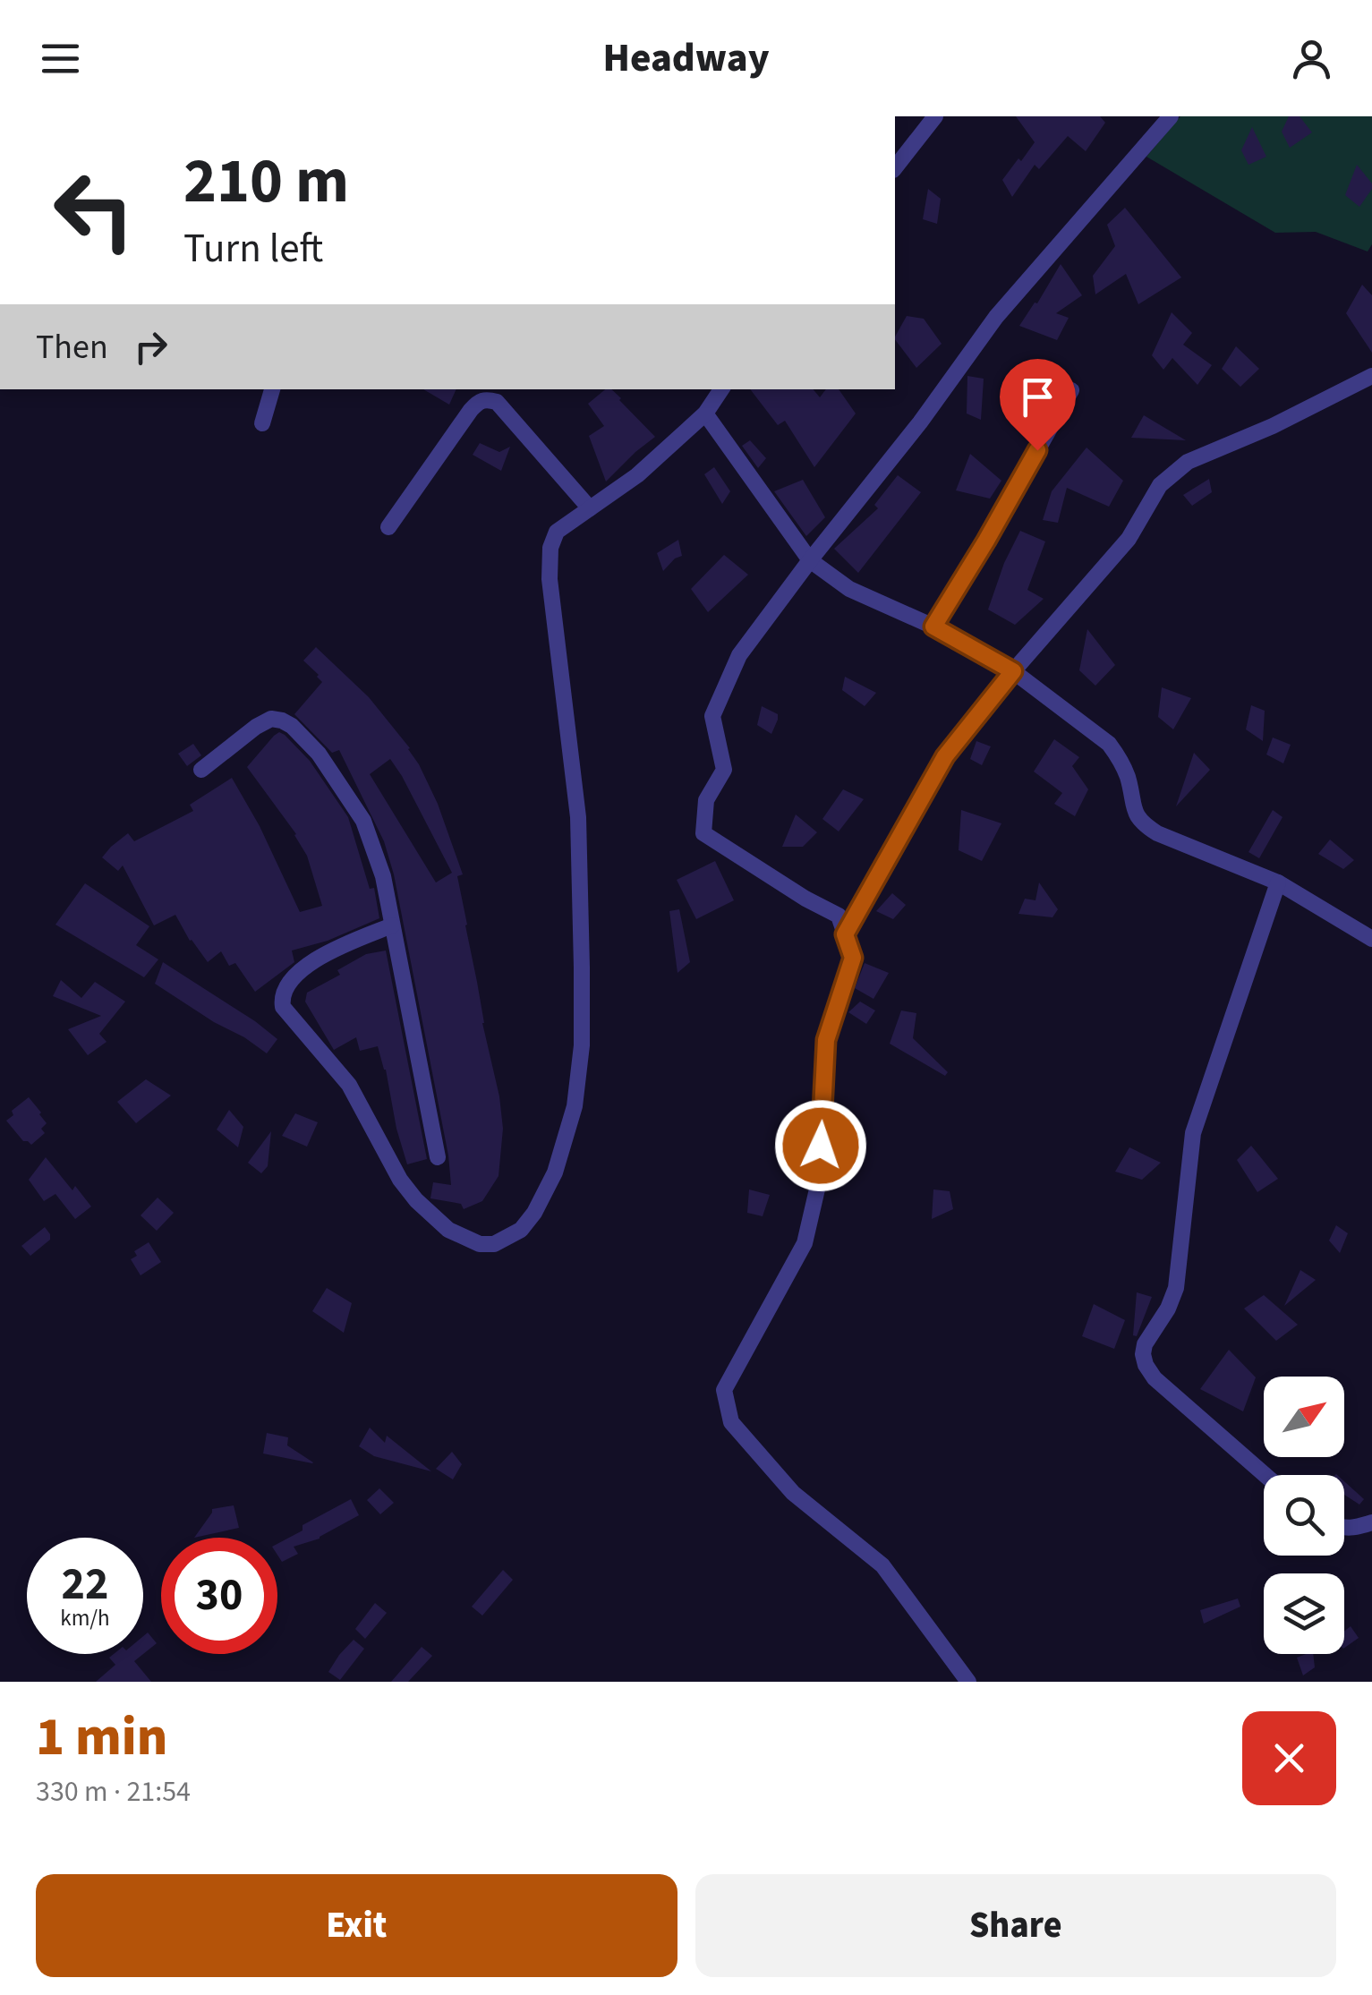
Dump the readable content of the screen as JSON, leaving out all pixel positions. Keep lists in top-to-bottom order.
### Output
{
  "north": "top right",
  "page": {
    "header": "Headway",
    "turn": ["210 m", "Turn left"],
    "then": "Then",
    "speed": "22 km/h",
    "limit": "30",
    "heading": ["1 min", "330 m · 21:54"],
    "buttons": ["Exit", "Share"]
  }
}
